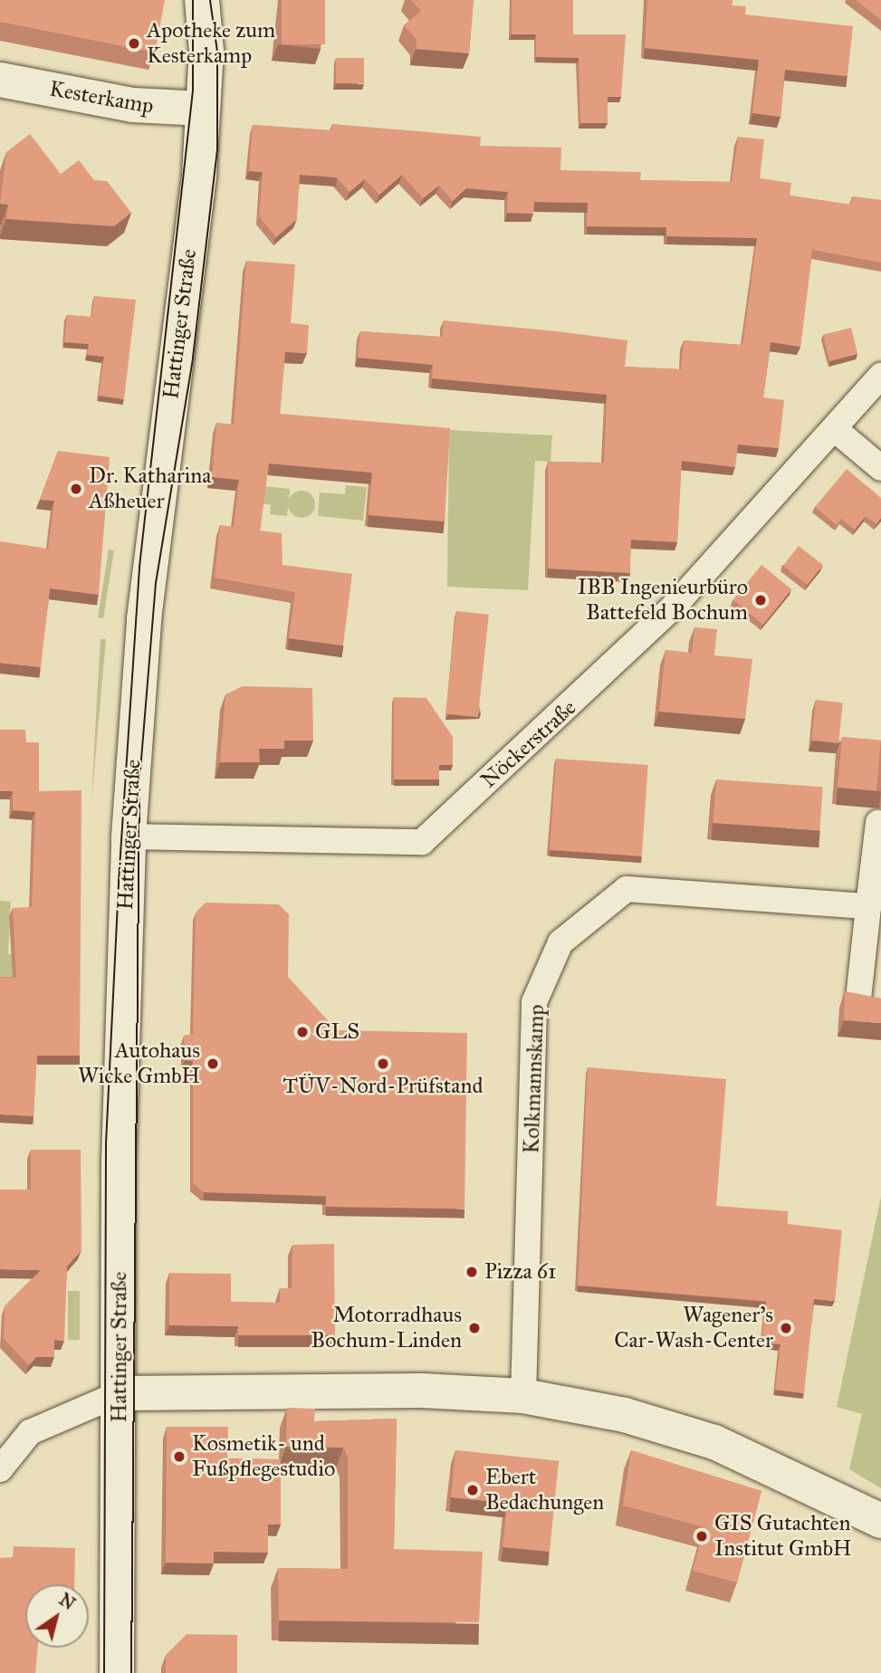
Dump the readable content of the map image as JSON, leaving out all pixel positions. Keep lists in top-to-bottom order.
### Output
{
  "streets": {
    "street": [
      "Kesterkamp",
      "Hattinger Straße",
      "Nöckerstraße",
      "Kolkmannskamp"
    ]
  },
  "crossings": [
    ["Kesterkamp", "Hattinger Straße"],
    ["Hattinger Straße", "Nöckerstraße"]
  ],
  "places": [
    "Apotheke zum Kesterkamp",
    "Dr. Katharina Aßheuer",
    "IBB Ingenieurbüro Battefeld Bochum",
    "GLS",
    "Autohaus Wicke GmbH",
    "TÜV-Nord-Prüfstand",
    "Pizza 61",
    "Motorradhaus Bochum-Linden",
    "Wagener's Car-Wash-Center",
    "Kosmetik- und Fußpflegestudio",
    "Ebert Bedachungen",
    "GIS Gutachten Institut GmbH"
  ],
  "north": "top right"
}
